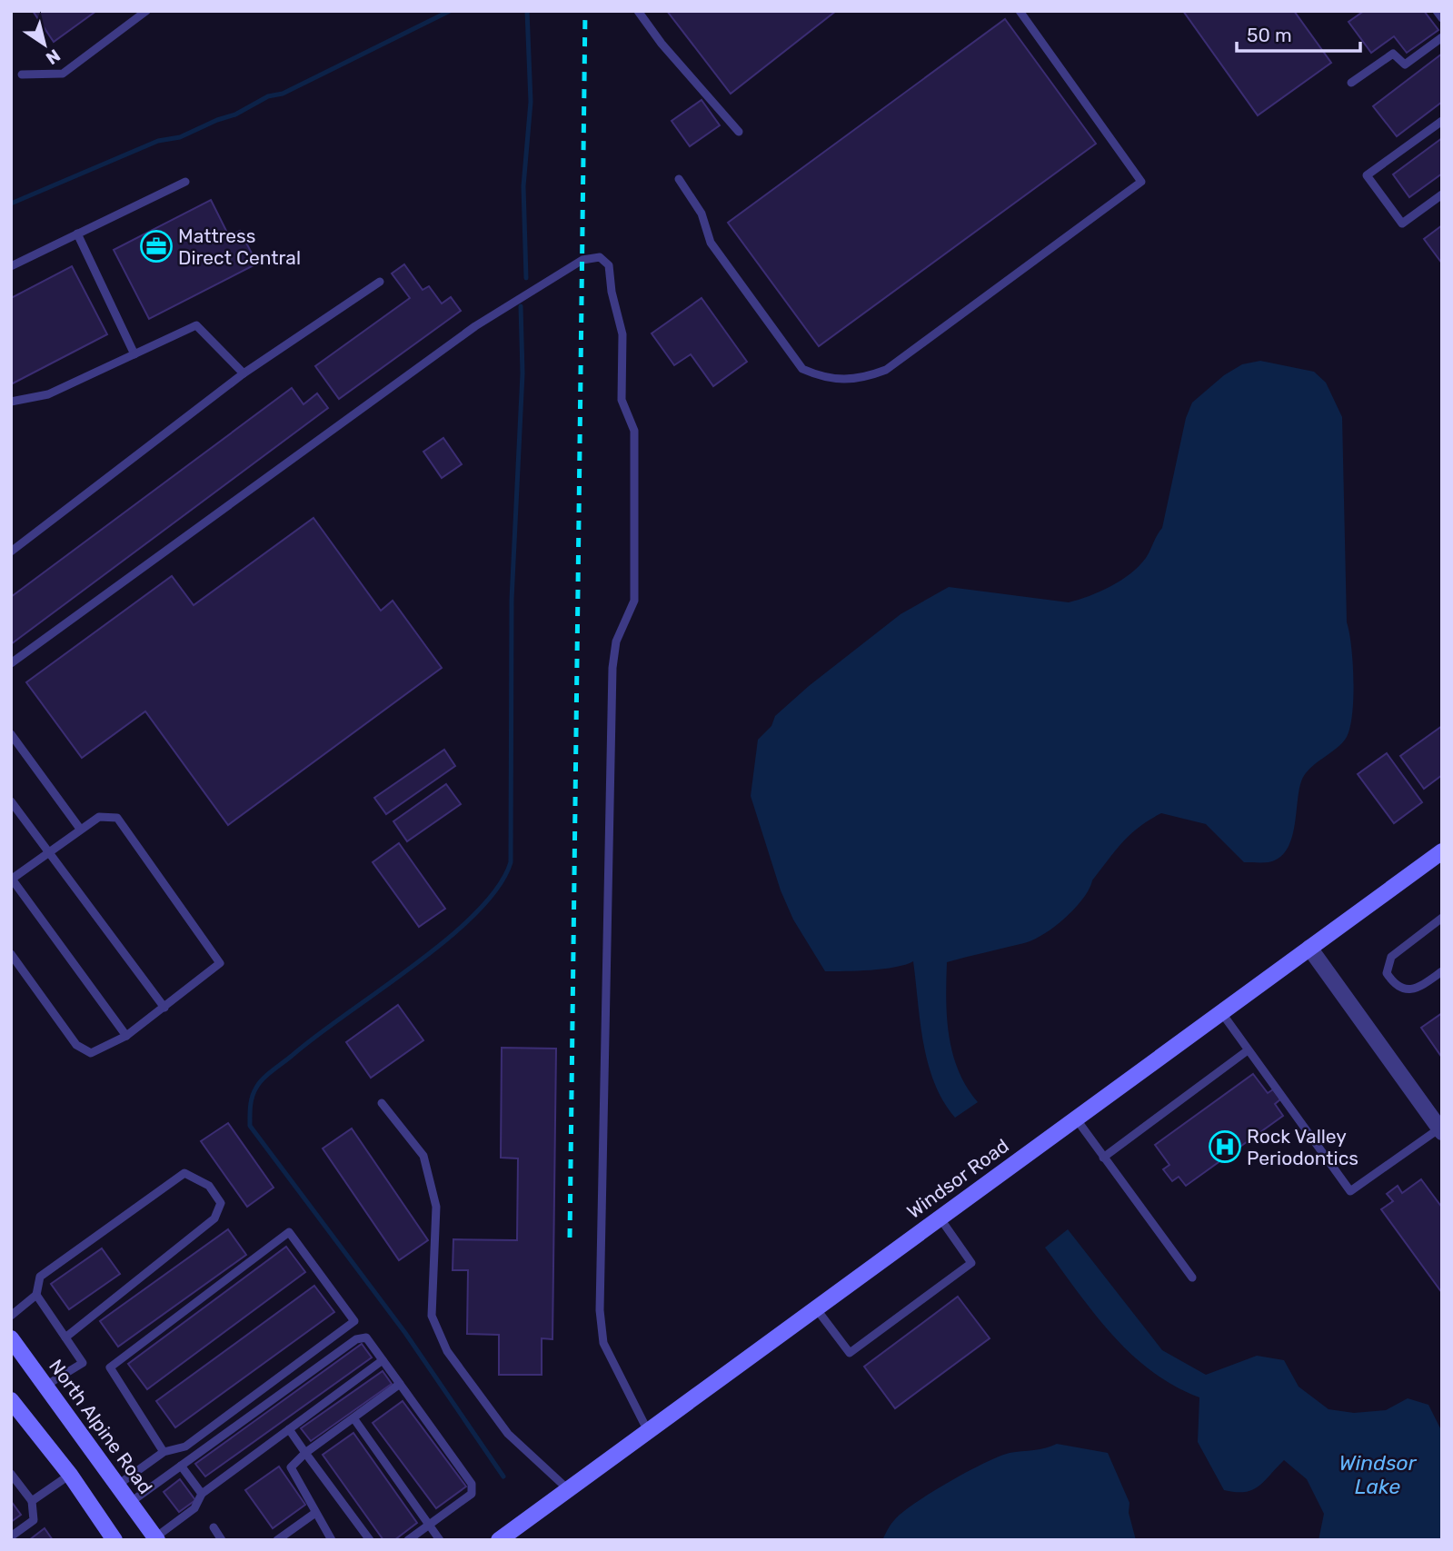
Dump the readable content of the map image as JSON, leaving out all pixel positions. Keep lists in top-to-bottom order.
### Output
{
  "streets": {
    "street": ["Windsor Road", "North Alpine Road"]
  },
  "water": ["Windsor Lake"],
  "places": {
    "office": ["Mattress Direct Central"],
    "hospital": ["Rock Valley Periodontics"]
  },
  "scale_bar": "50 m",
  "north": "bottom right"
}
